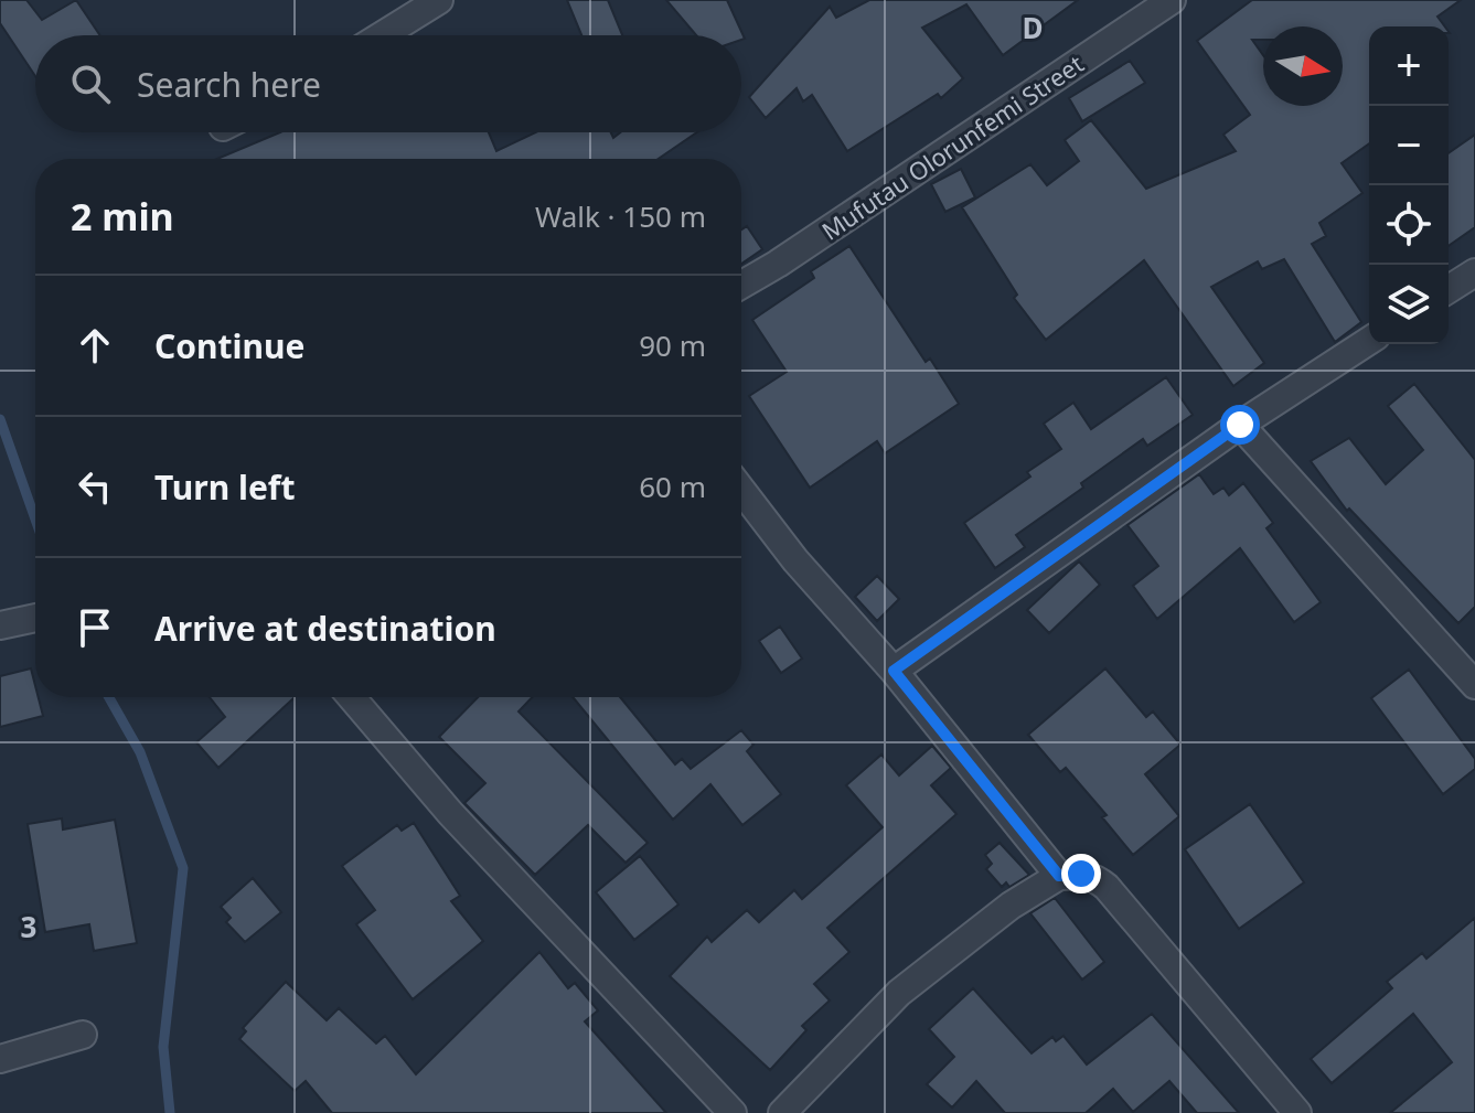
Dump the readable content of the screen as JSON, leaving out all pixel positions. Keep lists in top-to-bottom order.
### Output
{
  "streets": {
    "street": ["Mufutau Olorunfemi Street"]
  },
  "north": "right",
  "page": {
    "map_buttons": ["+", "−"],
    "search": "Search here",
    "heading": ["2 min", "Walk · 150 m"],
    "list": [
      ["Continue", "90 m"],
      ["Turn left", "60 m"],
      "Arrive at destination"
    ]
  },
  "grid": {
    "columns": ["D"],
    "rows": ["3"]
  }
}
